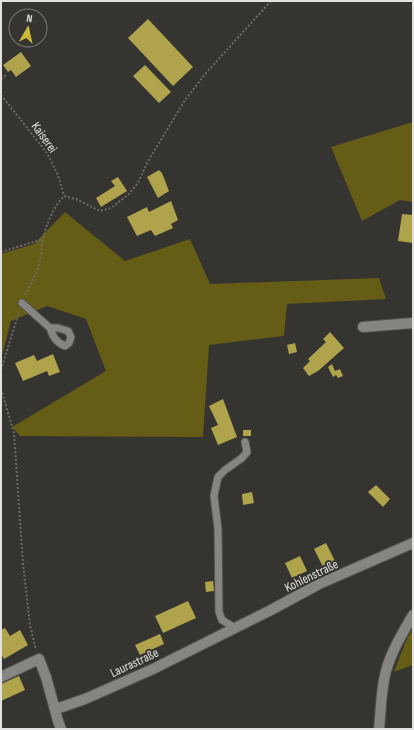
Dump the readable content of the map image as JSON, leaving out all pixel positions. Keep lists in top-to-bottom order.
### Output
{
  "streets": {
    "street": ["Kohlenstraße", "Laurastraße"],
    "path": ["Kaiserei"]
  },
  "crossings": [
    ["Kohlenstraße", "Laurastraße"]
  ],
  "north": "top"
}
